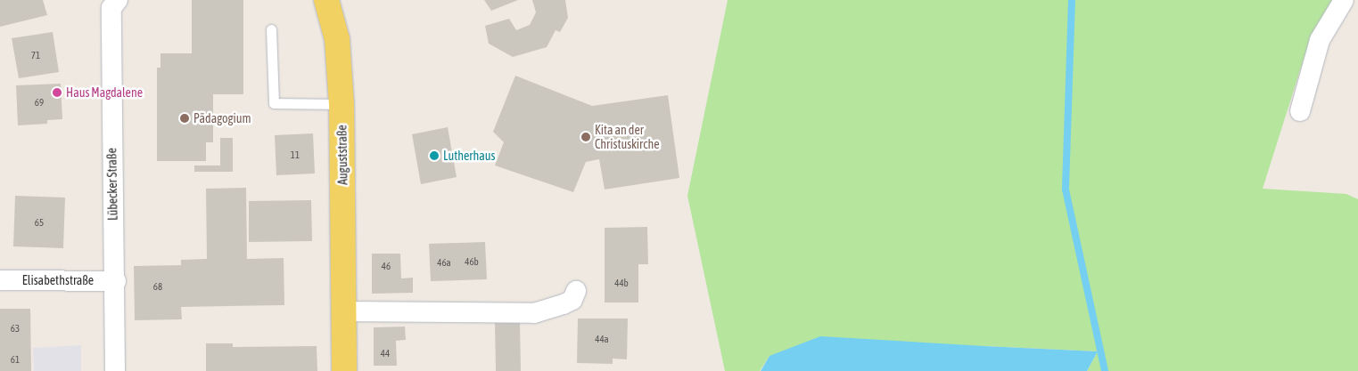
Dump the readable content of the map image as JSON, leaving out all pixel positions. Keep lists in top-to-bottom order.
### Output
{
  "streets": {
    "main road": ["Auguststraße"],
    "street": ["Lübecker Straße", "Elisabethstraße"]
  },
  "crossings": [
    ["Lübecker Straße", "Elisabethstraße"]
  ],
  "places": [
    "Haus Magdalene",
    "Pädagogium",
    "Kita an der Christuskirche",
    "Lutherhaus"
  ],
  "house_numbers": [
    "71",
    "69",
    "11",
    "65",
    "46b",
    "46a",
    "46",
    "44b",
    "68",
    "63",
    "44a",
    "44",
    "61"
  ]
}
